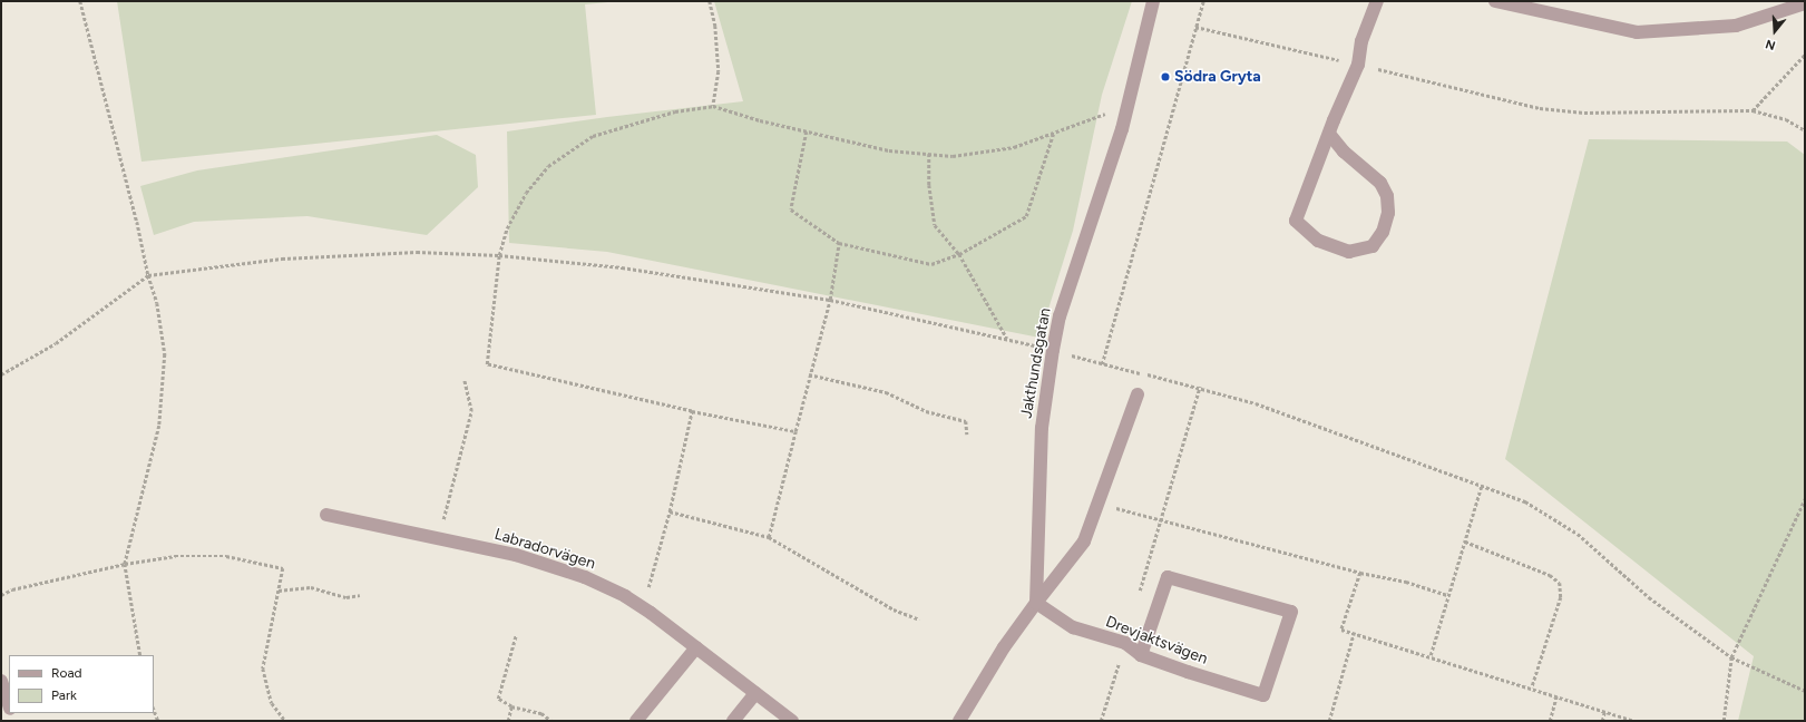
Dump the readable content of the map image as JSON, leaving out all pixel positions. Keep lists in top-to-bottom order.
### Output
{
  "streets": {
    "street": ["Jakthundsgatan", "Labradorvägen", "Drevjaktsvägen"]
  },
  "crossings": [
    ["Jakthundsgatan", "Drevjaktsvägen"]
  ],
  "places": ["Södra Gryta"],
  "legend": ["Road", "Park"],
  "north": "bottom"
}
